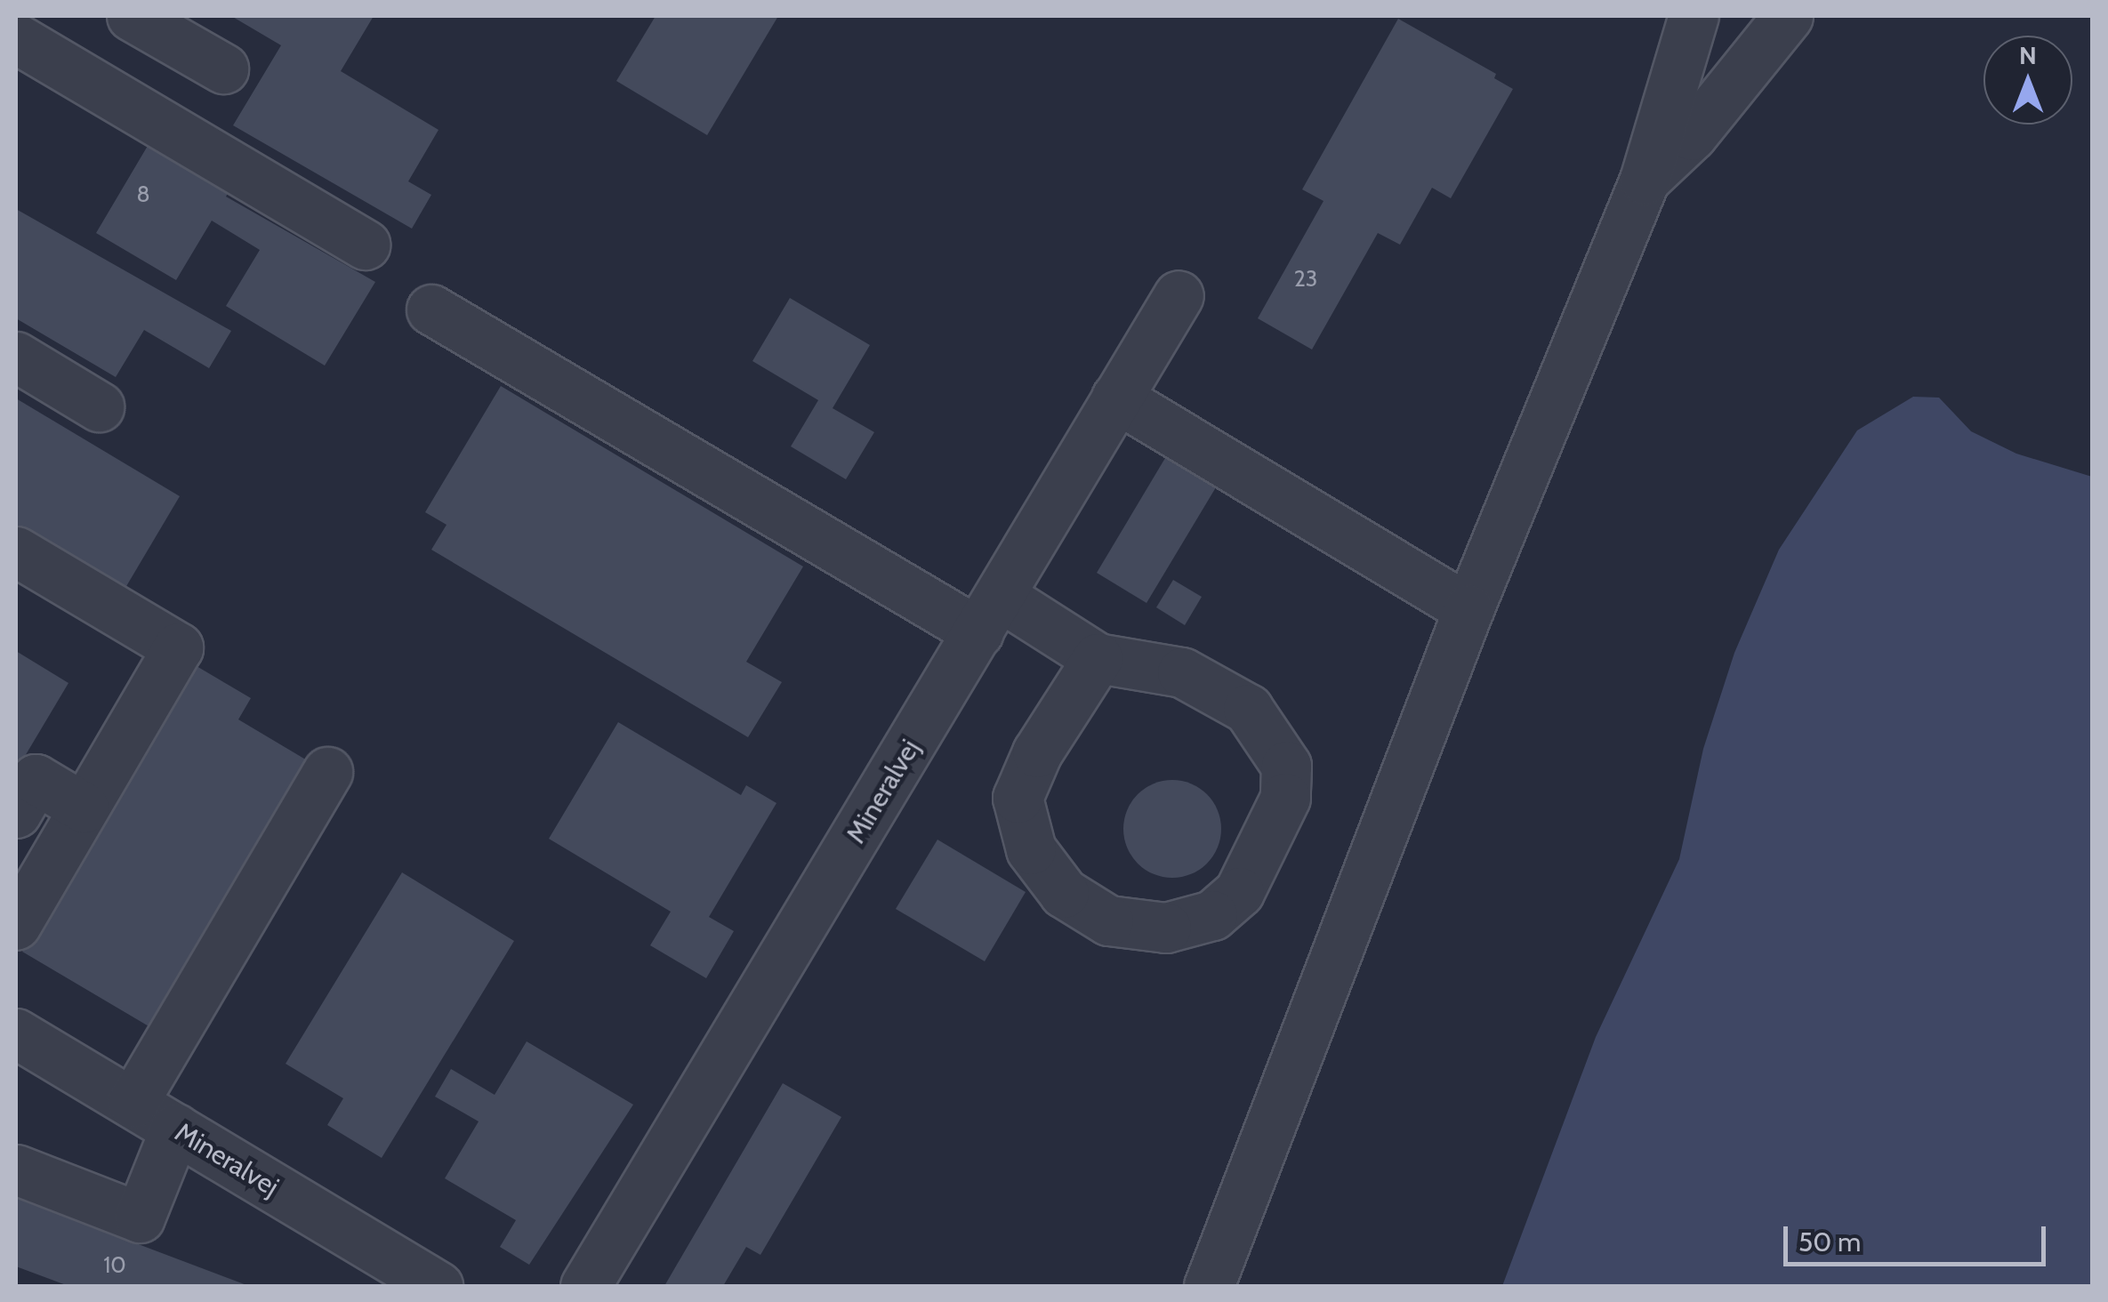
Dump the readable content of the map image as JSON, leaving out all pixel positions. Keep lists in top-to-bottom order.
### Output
{
  "streets": {
    "street": ["Mineralvej"]
  },
  "house_numbers": ["8", "23", "10"],
  "scale_bar": "50 m",
  "north": "top"
}
